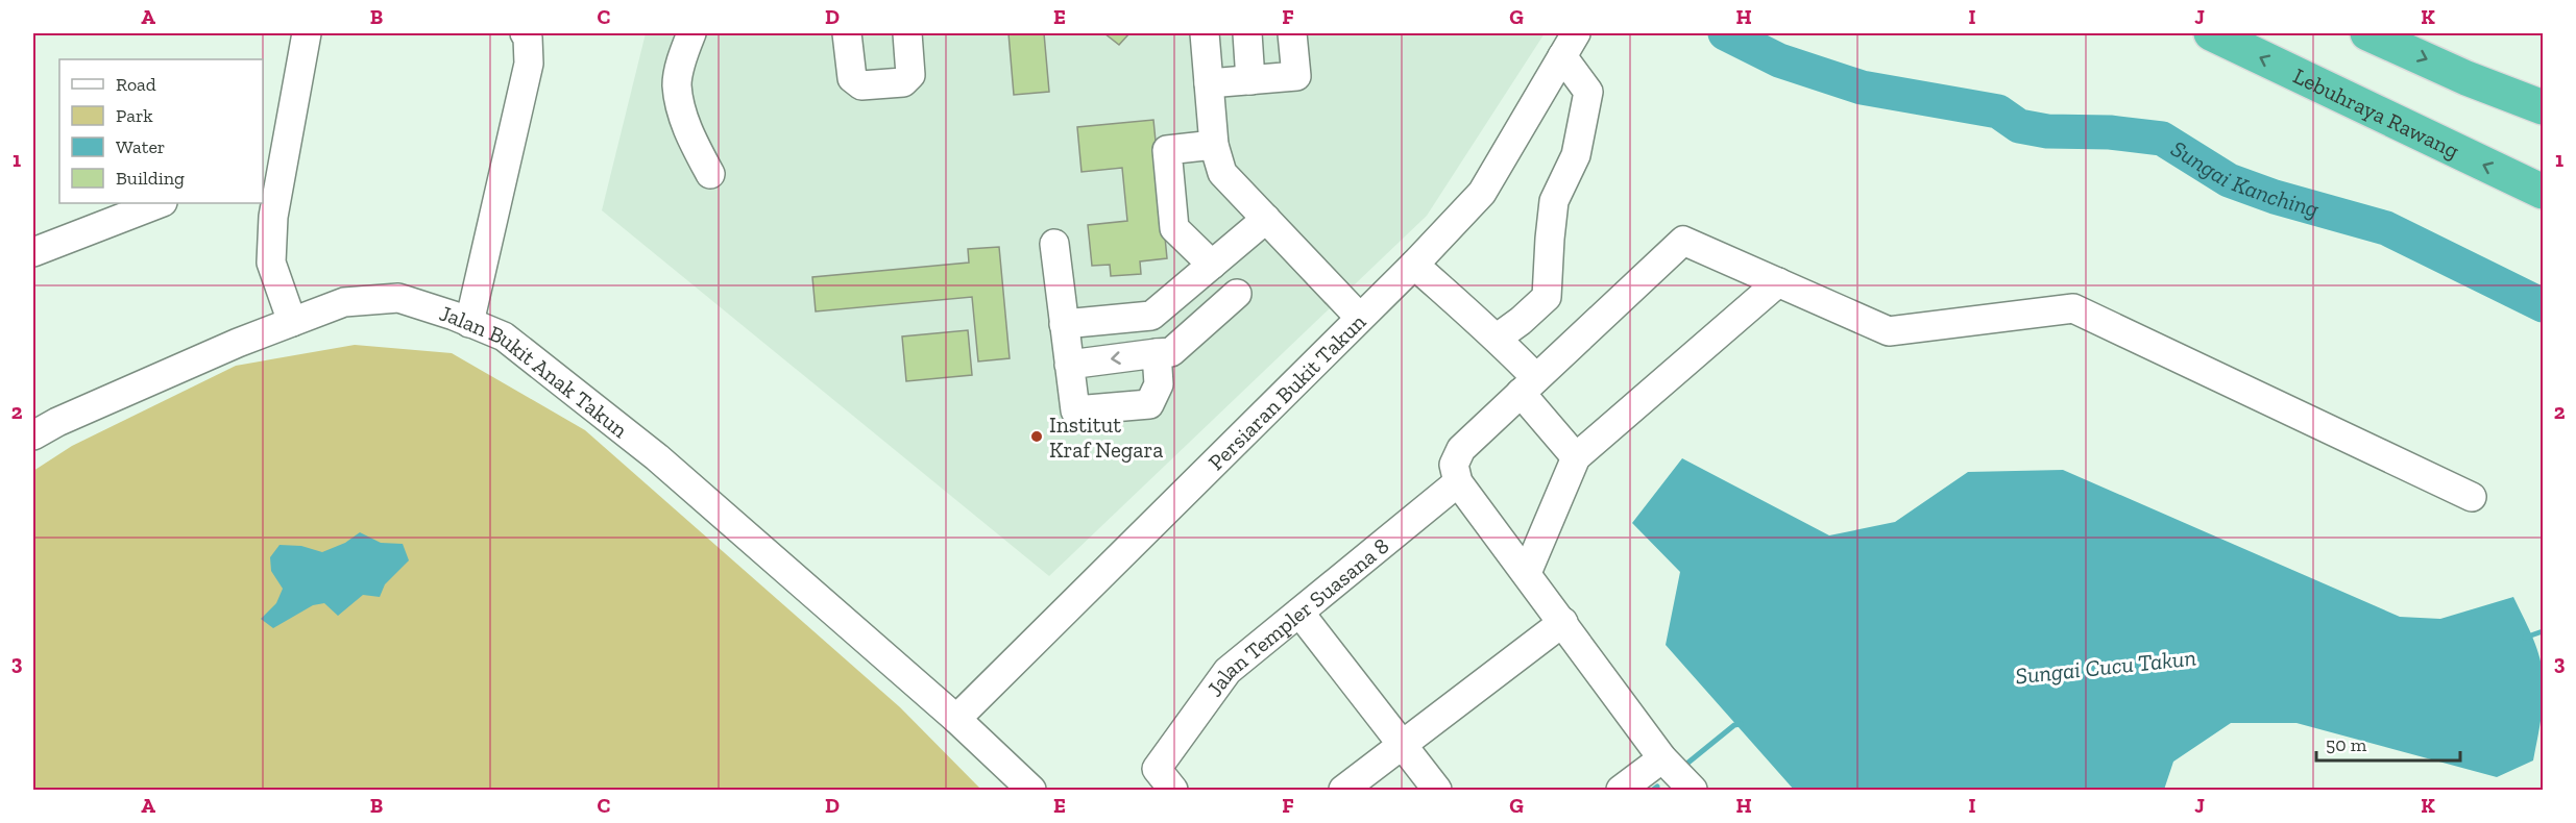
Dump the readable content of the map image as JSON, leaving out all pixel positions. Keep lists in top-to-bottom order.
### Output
{
  "streets": {
    "highway": ["Lebuhraya Rawang"],
    "street": ["Jalan Bukit Anak Takun", "Persiaran Bukit Takun", "Jalan Templer Suasana 8"]
  },
  "crossings": [
    ["Jalan Bukit Anak Takun", "Persiaran Bukit Takun"]
  ],
  "water": ["Sungai Kanching", "Sungai Cucu Takun"],
  "places": ["Institut Kraf Negara"],
  "legend": [
    "Road",
    "Park",
    "Water",
    "Building"
  ],
  "scale_bar": "50 m",
  "grid": {
    "columns": [
      "A",
      "B",
      "C",
      "D",
      "E",
      "F",
      "G",
      "H",
      "I",
      "J",
      "K"
    ],
    "rows": ["1", "2", "3"]
  }
}
